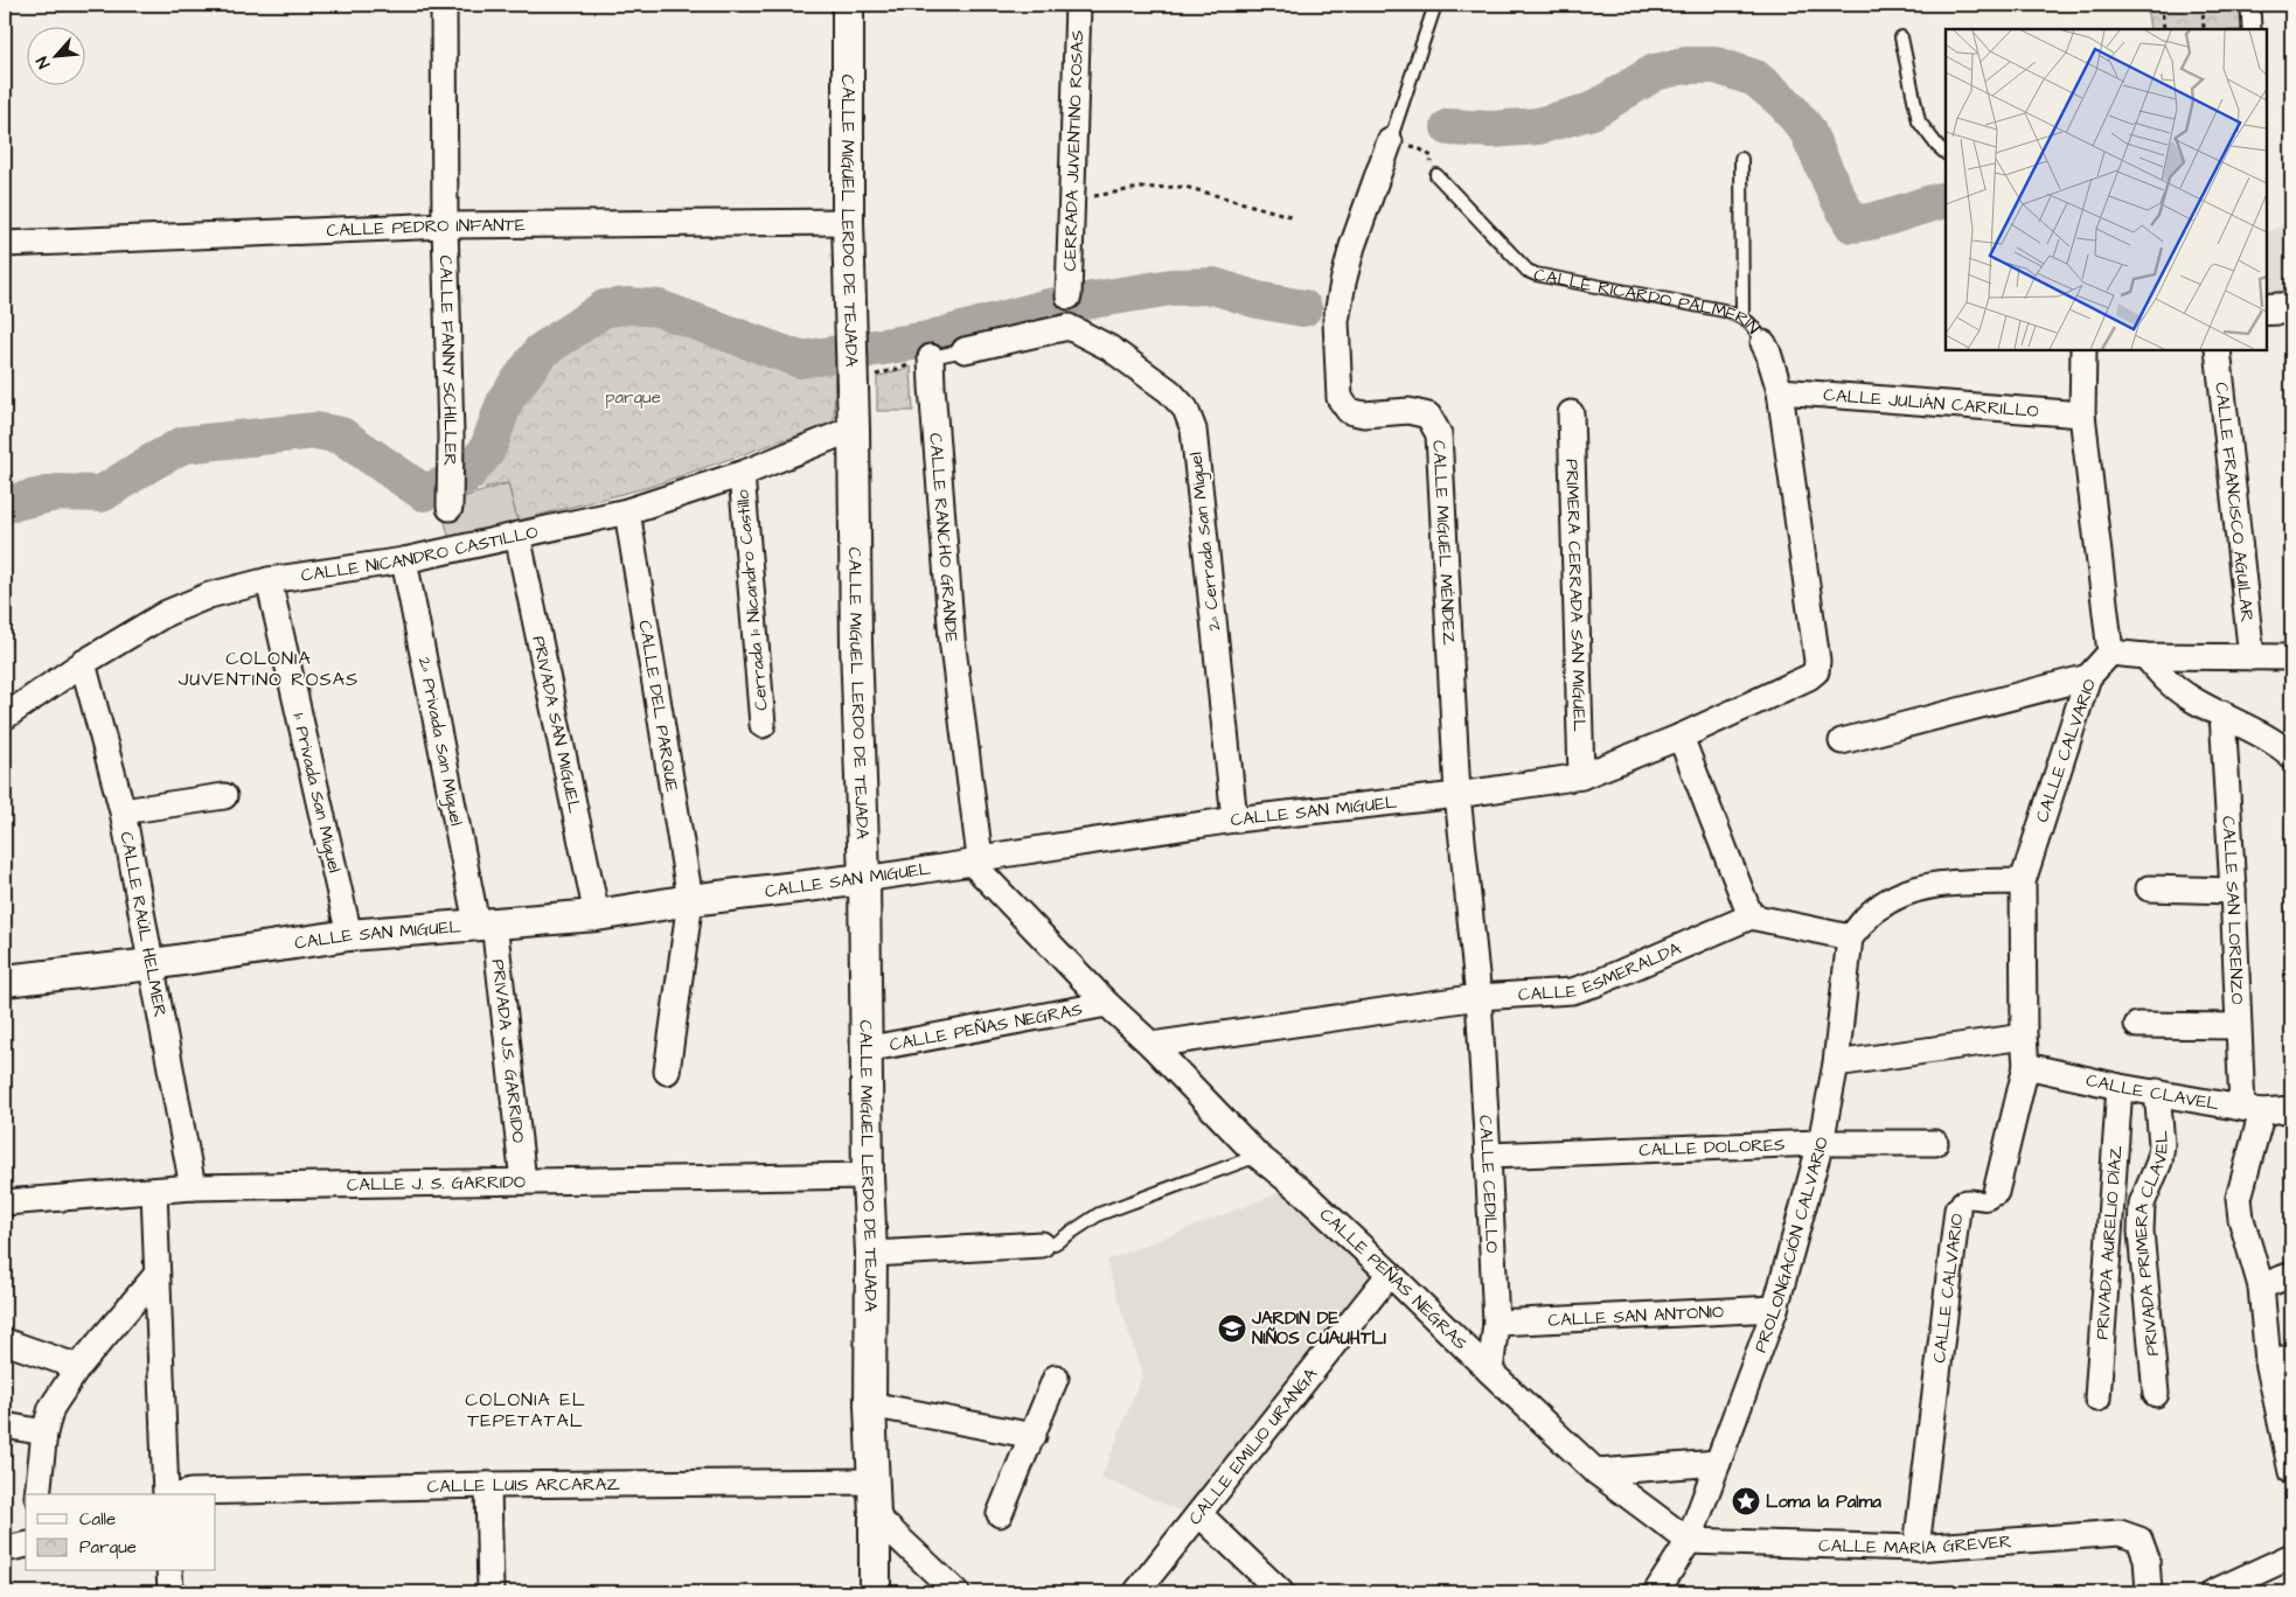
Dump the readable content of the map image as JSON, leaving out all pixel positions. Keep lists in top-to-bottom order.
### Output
{
  "streets": {
    "street": [
      "CERRADA JUVENTINO ROSAS",
      "CALLE MIGUEL LERDO DE TEJADA",
      "CALLE PEDRO INFANTE",
      "CALLE RICARDO PALMERÍN",
      "CALLE FANNY SCHILLER",
      "CALLE JULIÁN CARRILLO",
      "CALLE FRANCISCO AGUILAR",
      "CALLE RANCHO GRANDE",
      "2ª Cerrada San Miguel",
      "CALLE MIGUEL MÉNDEZ",
      "CALLE NICANDRO CASTILLO",
      "PRIMERA CERRADA SAN MIGUEL",
      "Cerrada 1ª Nicandro Castillo",
      "CALLE DEL PARQUE",
      "PRIVADA SAN MIGUEL",
      "2ª Privada San Miguel",
      "CALLE CALVARIO",
      "1ª Privada San Miguel",
      "CALLE SAN MIGUEL",
      "CALLE SAN LORENZO",
      "CALLE RAÚL HELMER",
      "CALLE ESMERALDA",
      "CALLE PEÑAS NEGRAS",
      "PRIVADA J.S. GARRIDO",
      "CALLE CLAVEL",
      "CALLE DOLORES",
      "CALLE J. S. GARRIDO",
      "CALLE CEDILLO",
      "PRIVADA AURELIO DÍAZ",
      "PRIVADA PRIMERA CLAVEL",
      "PROLONGACIÓN CALVARIO",
      "CALLE SAN ANTONIO",
      "CALLE EMILIO URANGA",
      "CALLE LUIS ARCARAZ",
      "CALLE MARÍA GREVER"
    ]
  },
  "crossings": [
    ["CALLE MIGUEL LERDO DE TEJADA", "CALLE PEDRO INFANTE"],
    ["CALLE MIGUEL LERDO DE TEJADA", "CALLE NICANDRO CASTILLO"],
    ["CALLE MIGUEL LERDO DE TEJADA", "CALLE SAN MIGUEL"],
    ["CALLE MIGUEL LERDO DE TEJADA", "CALLE PEÑAS NEGRAS"],
    ["CALLE MIGUEL LERDO DE TEJADA", "CALLE J. S. GARRIDO"],
    ["CALLE MIGUEL LERDO DE TEJADA", "CALLE LUIS ARCARAZ"],
    ["CALLE PEDRO INFANTE", "CALLE FANNY SCHILLER"],
    ["CALLE RICARDO PALMERÍN", "CALLE JULIÁN CARRILLO"],
    ["CALLE RICARDO PALMERÍN", "CALLE SAN MIGUEL"],
    ["CALLE RANCHO GRANDE", "CALLE SAN MIGUEL"],
    ["CALLE RANCHO GRANDE", "CALLE PEÑAS NEGRAS"],
    ["2ª Cerrada San Miguel", "CALLE SAN MIGUEL"],
    ["CALLE MIGUEL MÉNDEZ", "CALLE SAN MIGUEL"],
    ["CALLE MIGUEL MÉNDEZ", "CALLE CEDILLO"],
    ["CALLE NICANDRO CASTILLO", "Cerrada 1ª Nicandro Castillo"],
    ["CALLE NICANDRO CASTILLO", "CALLE DEL PARQUE"],
    ["CALLE NICANDRO CASTILLO", "PRIVADA SAN MIGUEL"],
    ["CALLE NICANDRO CASTILLO", "2ª Privada San Miguel"],
    ["CALLE NICANDRO CASTILLO", "1ª Privada San Miguel"],
    ["CALLE NICANDRO CASTILLO", "CALLE RAÚL HELMER"],
    ["PRIMERA CERRADA SAN MIGUEL", "CALLE SAN MIGUEL"],
    ["CALLE DEL PARQUE", "CALLE SAN MIGUEL"],
    ["PRIVADA SAN MIGUEL", "CALLE SAN MIGUEL"],
    ["2ª Privada San Miguel", "CALLE SAN MIGUEL"],
    ["2ª Privada San Miguel", "PRIVADA J.S. GARRIDO"],
    ["CALLE CALVARIO", "CALLE CLAVEL"],
    ["CALLE CALVARIO", "CALLE MARÍA GREVER"],
    ["1ª Privada San Miguel", "CALLE SAN MIGUEL"],
    ["CALLE SAN MIGUEL", "CALLE RAÚL HELMER"],
    ["CALLE SAN MIGUEL", "CALLE PEÑAS NEGRAS"],
    ["CALLE SAN MIGUEL", "PRIVADA J.S. GARRIDO"],
    ["CALLE SAN MIGUEL", "CALLE CEDILLO"],
    ["CALLE SAN LORENZO", "CALLE CLAVEL"],
    ["CALLE RAÚL HELMER", "CALLE J. S. GARRIDO"],
    ["CALLE ESMERALDA", "CALLE PEÑAS NEGRAS"],
    ["CALLE ESMERALDA", "CALLE CEDILLO"],
    ["CALLE PEÑAS NEGRAS", "CALLE CEDILLO"],
    ["CALLE PEÑAS NEGRAS", "PROLONGACIÓN CALVARIO"],
    ["CALLE PEÑAS NEGRAS", "CALLE EMILIO URANGA"],
    ["CALLE PEÑAS NEGRAS", "CALLE MARÍA GREVER"],
    ["PRIVADA J.S. GARRIDO", "CALLE J. S. GARRIDO"],
    ["CALLE CLAVEL", "PRIVADA AURELIO DÍAZ"],
    ["CALLE CLAVEL", "PRIVADA PRIMERA CLAVEL"],
    ["CALLE CLAVEL", "PROLONGACIÓN CALVARIO"],
    ["CALLE DOLORES", "CALLE CEDILLO"],
    ["CALLE DOLORES", "PROLONGACIÓN CALVARIO"],
    ["CALLE CEDILLO", "CALLE SAN ANTONIO"],
    ["PROLONGACIÓN CALVARIO", "CALLE SAN ANTONIO"],
    ["PROLONGACIÓN CALVARIO", "CALLE MARÍA GREVER"]
  ],
  "districts": ["COLONIA JUVENTINO ROSAS", "COLONIA EL TEPETATAL"],
  "parks": ["parque"],
  "places": {
    "school or university": ["JARDIN DE NIÑOS CUAUHTLI"],
    "place": ["Loma la Palma"]
  },
  "legend": ["Calle", "Parque"],
  "north": "bottom left"
}
